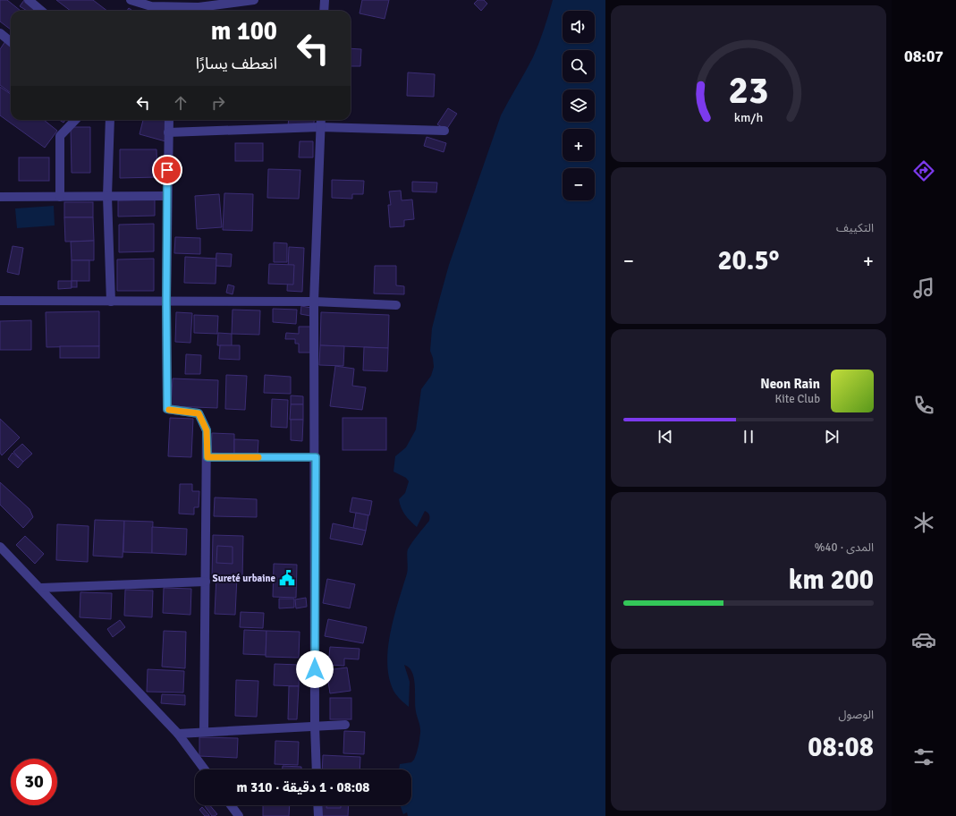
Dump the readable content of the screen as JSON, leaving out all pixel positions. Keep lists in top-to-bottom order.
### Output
{
  "places": {
    "public building": ["Sureté urbaine"]
  },
  "page": {
    "tabs": "08:07",
    "map_buttons": ["+", "−"],
    "turn": ["100 m", "انعطف يسارًا"],
    "tile": [
      "التكييف",
      ["المدى · 40%", "200 km"],
      ["الوصول", "08:08"]
    ],
    "heat": ["−", "20.5°", "+"],
    "song": ["Neon Rain", "Kite Club"],
    "limit": "30",
    "trip": "08:08 · 1 دقيقة · 310 m",
    "gauge": ["23", "km/h"]
  }
}
